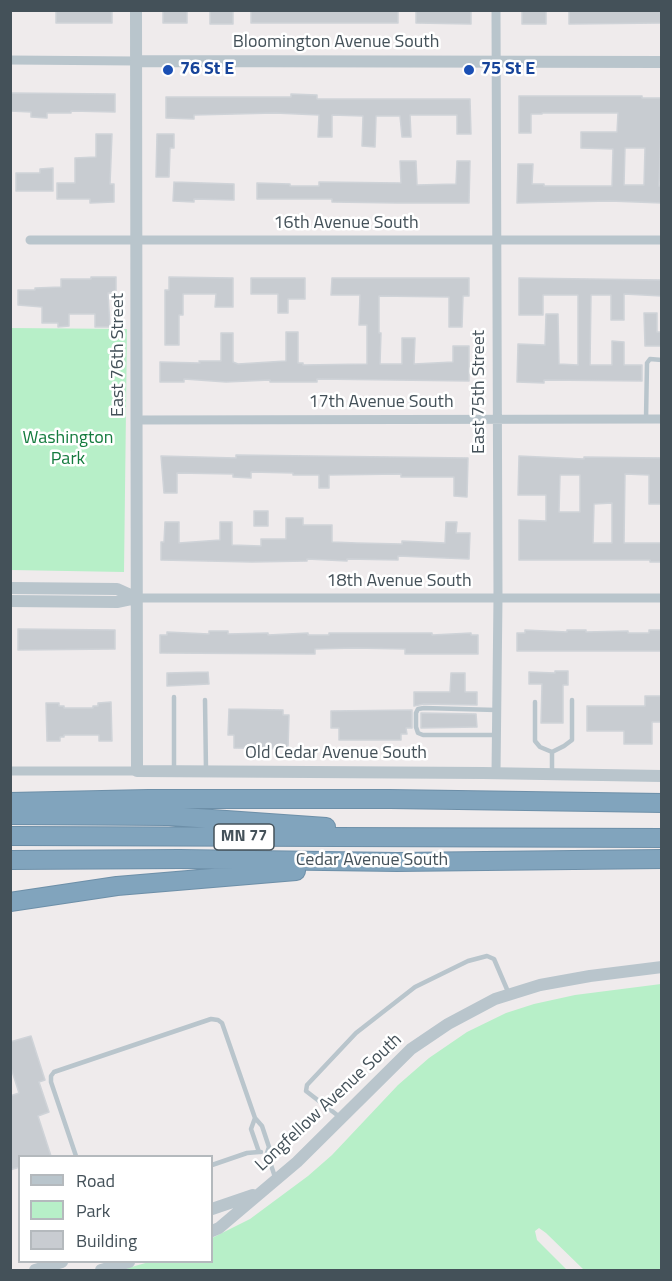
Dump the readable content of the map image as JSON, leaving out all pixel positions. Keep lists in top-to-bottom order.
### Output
{
  "streets": {
    "highway": ["MN 77", "Cedar Avenue South"],
    "street": [
      "Bloomington Avenue South",
      "16th Avenue South",
      "East 76th Street",
      "East 75th Street",
      "17th Avenue South",
      "18th Avenue South",
      "Old Cedar Avenue South",
      "Longfellow Avenue South"
    ]
  },
  "crossings": [
    ["Bloomington Avenue South", "East 76th Street"],
    ["Bloomington Avenue South", "East 75th Street"],
    ["16th Avenue South", "East 76th Street"],
    ["16th Avenue South", "East 75th Street"],
    ["East 76th Street", "17th Avenue South"],
    ["East 76th Street", "18th Avenue South"],
    ["East 76th Street", "Old Cedar Avenue South"],
    ["East 75th Street", "17th Avenue South"],
    ["East 75th Street", "18th Avenue South"],
    ["East 75th Street", "Old Cedar Avenue South"]
  ],
  "parks": ["Washington Park"],
  "places": ["76 St E", "75 St E"],
  "legend": ["Road", "Park", "Building"]
}
